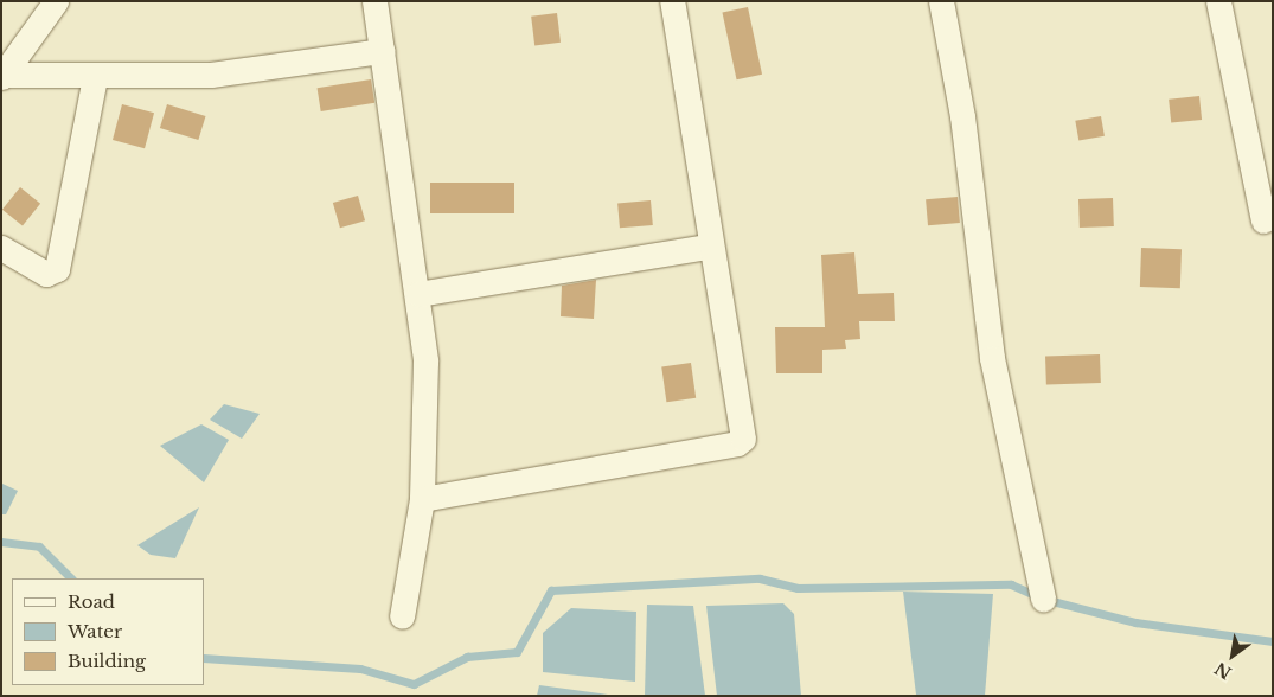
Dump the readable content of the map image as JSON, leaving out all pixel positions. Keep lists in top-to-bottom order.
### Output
{
  "legend": ["Road", "Water", "Building"],
  "north": "bottom left"
}
